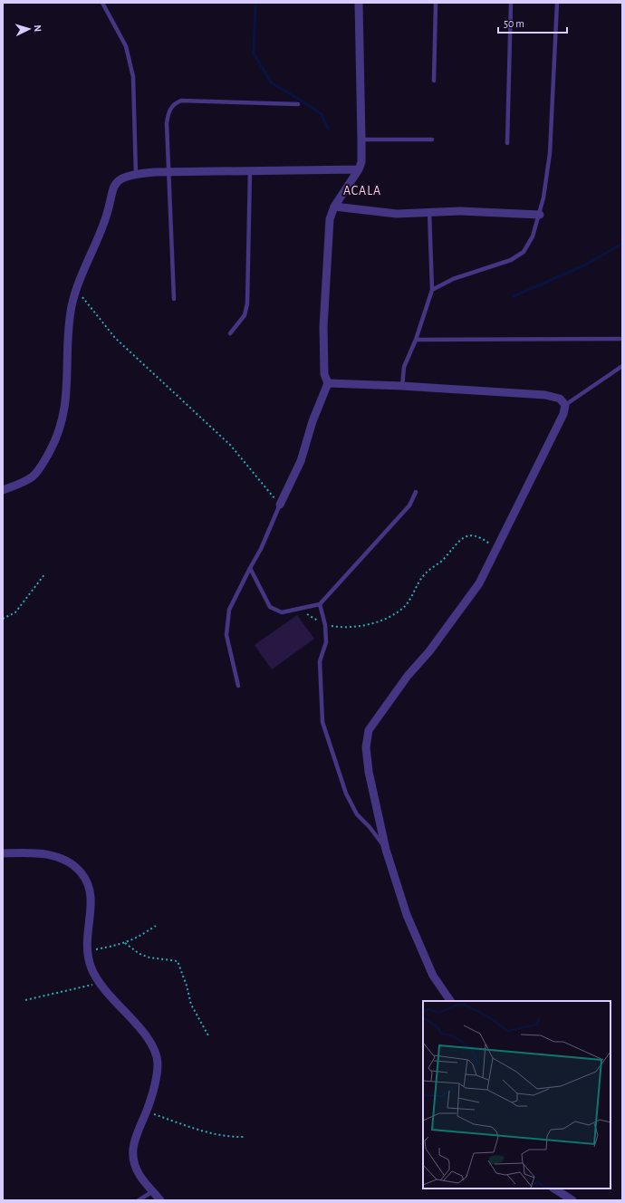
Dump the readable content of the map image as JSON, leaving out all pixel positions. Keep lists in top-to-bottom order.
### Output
{
  "districts": ["ACALA"],
  "scale_bar": "50 m",
  "north": "right"
}
